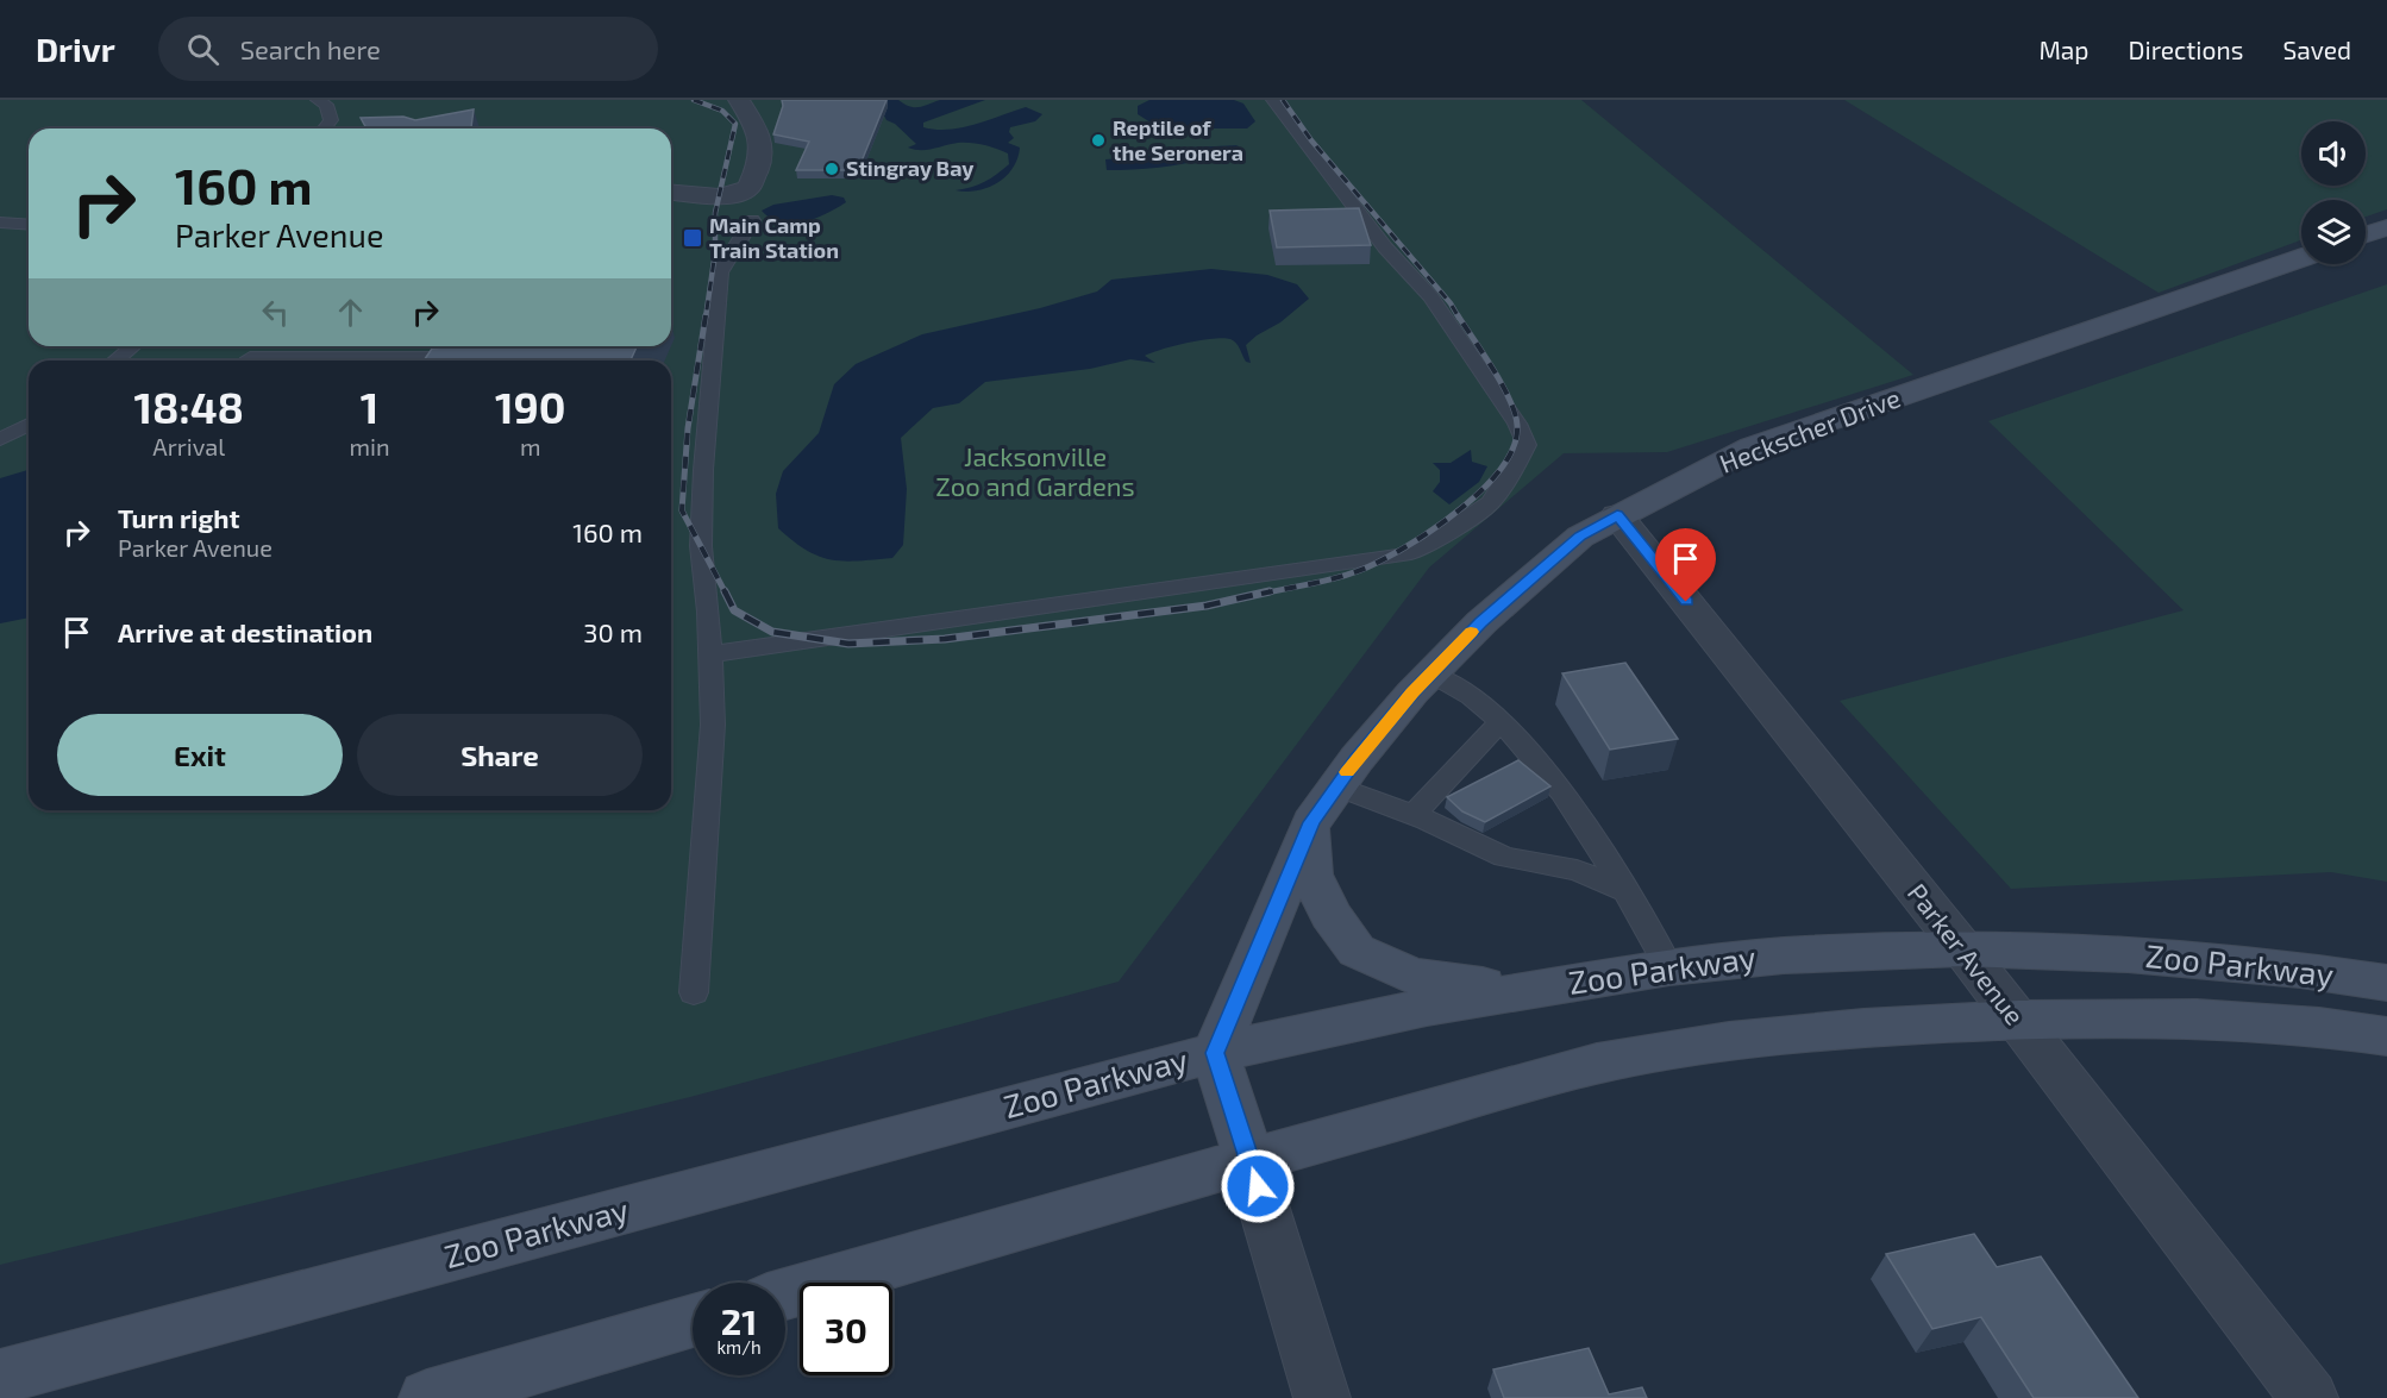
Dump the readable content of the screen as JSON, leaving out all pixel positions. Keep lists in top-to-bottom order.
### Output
{
  "streets": {
    "main road": ["Heckscher Drive", "Zoo Parkway"],
    "street": ["Parker Avenue"]
  },
  "crossings": [
    ["Heckscher Drive", "Parker Avenue"],
    ["Heckscher Drive", "Zoo Parkway"],
    ["Parker Avenue", "Zoo Parkway"]
  ],
  "parks": ["Jacksonville Zoo and Gardens"],
  "places": {
    "other": ["Reptile of the Seronera", "Stingray Bay"],
    "transit": ["Main Camp Train Station"]
  },
  "page": {
    "header": "Drivr",
    "search": "Search here",
    "nav": ["Map", "Directions", "Saved"],
    "turn": ["160 m", "Parker Avenue"],
    "eta": [
      "18:48",
      "Arrival",
      "1",
      "min",
      "190",
      "m"
    ],
    "list": [
      {
        "name": "Turn right",
        "note": "Parker Avenue",
        "value": "160 m"
      },
      {
        "name": "Arrive at destination",
        "value": "30 m"
      }
    ],
    "buttons": ["Exit", "Share"],
    "speed": "21 km/h",
    "limit": "30"
  }
}
